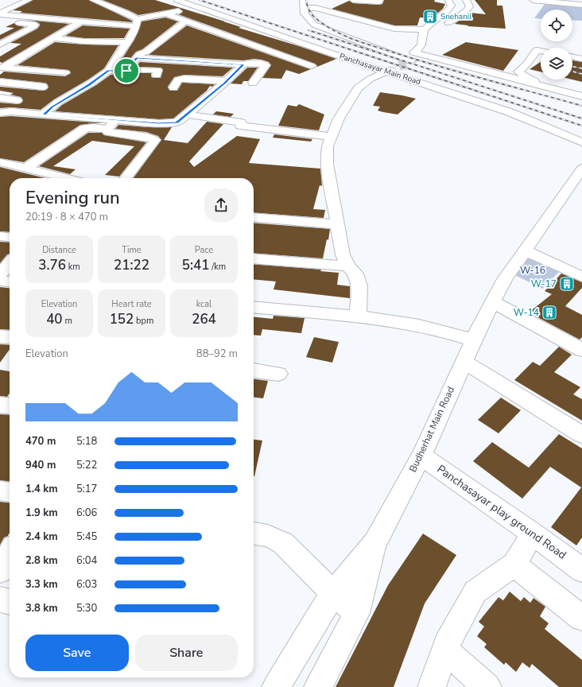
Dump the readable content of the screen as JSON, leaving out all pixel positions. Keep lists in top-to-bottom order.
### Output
{
  "streets": {
    "street": ["Panchasayar Main Road", "Budherhat Main Road", "Panchasayar play ground Road"]
  },
  "crossings": [
    ["Budherhat Main Road", "Panchasayar play ground Road"]
  ],
  "parks": ["W-16"],
  "places": {
    "building": ["Snehanil", "W-17", "W-14"]
  },
  "page": {
    "heading": ["Evening run", "20:19 · 8 × 470 m"],
    "stats": [
      ["Distance", "3.76 km"],
      ["Time", "21:22"],
      ["Pace", "5:41 /km"],
      ["Elevation", "40 m"],
      ["Heart rate", "152 bpm"],
      ["kcal", "264"]
    ],
    "chart": ["Elevation", "88–92 m"],
    "list": [
      {
        "name": "470 m",
        "note": "5:18"
      },
      {
        "name": "940 m",
        "note": "5:22"
      },
      {
        "name": "1.4 km",
        "note": "5:17"
      },
      {
        "name": "1.9 km",
        "note": "6:06"
      },
      {
        "name": "2.4 km",
        "note": "5:45"
      },
      {
        "name": "2.8 km",
        "note": "6:04"
      },
      {
        "name": "3.3 km",
        "note": "6:03"
      },
      {
        "name": "3.8 km",
        "note": "5:30"
      }
    ],
    "buttons": ["Save", "Share"]
  }
}
